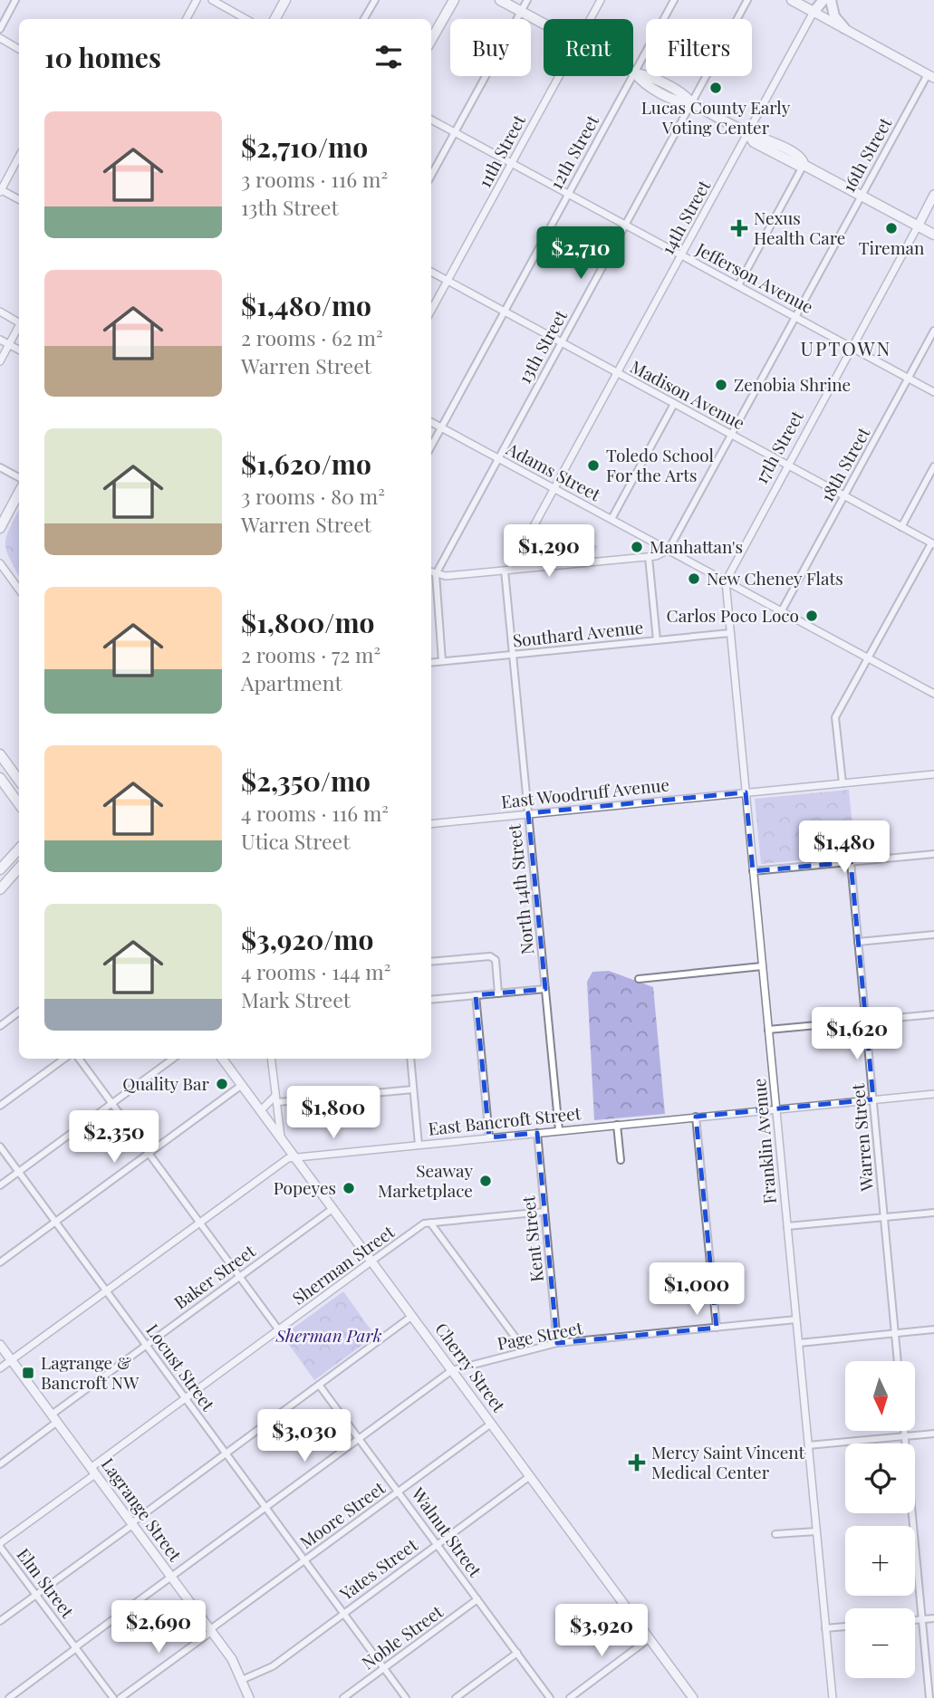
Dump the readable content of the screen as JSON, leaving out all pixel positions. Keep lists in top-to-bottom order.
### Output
{
  "streets": {
    "main road": ["17th Street", "Cherry Street", "Lagrange Street"],
    "street": [
      "11th Street",
      "12th Street",
      "16th Street",
      "14th Street",
      "Jefferson Avenue",
      "13th Street",
      "Madison Avenue",
      "18th Street",
      "Adams Street",
      "Southard Avenue",
      "East Woodruff Avenue",
      "North 14th Street",
      "East Bancroft Street",
      "Warren Street",
      "Franklin Avenue",
      "Kent Street",
      "Sherman Street",
      "Baker Street",
      "Page Street",
      "Locust Street",
      "Moore Street",
      "Walnut Street",
      "Yates Street",
      "Elm Street",
      "Noble Street"
    ]
  },
  "crossings": [
    ["11th Street", "Jefferson Avenue"],
    ["11th Street", "Madison Avenue"],
    ["12th Street", "Jefferson Avenue"],
    ["12th Street", "Madison Avenue"],
    ["12th Street", "Adams Street"],
    ["16th Street", "Jefferson Avenue"],
    ["16th Street", "Madison Avenue"],
    ["16th Street", "Adams Street"],
    ["14th Street", "Jefferson Avenue"],
    ["14th Street", "Madison Avenue"],
    ["14th Street", "Adams Street"],
    ["14th Street", "North 14th Street"],
    ["Jefferson Avenue", "13th Street"],
    ["Jefferson Avenue", "17th Street"],
    ["Jefferson Avenue", "18th Street"],
    ["13th Street", "Madison Avenue"],
    ["13th Street", "Adams Street"],
    ["Madison Avenue", "17th Street"],
    ["Madison Avenue", "18th Street"],
    ["17th Street", "Adams Street"],
    ["17th Street", "Franklin Avenue"],
    ["18th Street", "Adams Street"],
    ["Adams Street", "Franklin Avenue"],
    ["Southard Avenue", "North 14th Street"],
    ["Southard Avenue", "Franklin Avenue"],
    ["East Woodruff Avenue", "North 14th Street"],
    ["East Woodruff Avenue", "Franklin Avenue"],
    ["North 14th Street", "East Bancroft Street"],
    ["East Bancroft Street", "Warren Street"],
    ["East Bancroft Street", "Franklin Avenue"],
    ["East Bancroft Street", "Kent Street"],
    ["East Bancroft Street", "Locust Street"],
    ["East Bancroft Street", "Cherry Street"],
    ["East Bancroft Street", "Lagrange Street"],
    ["Franklin Avenue", "Page Street"],
    ["Kent Street", "Sherman Street"],
    ["Kent Street", "Page Street"],
    ["Sherman Street", "Locust Street"],
    ["Sherman Street", "Cherry Street"],
    ["Sherman Street", "Lagrange Street"],
    ["Sherman Street", "Elm Street"],
    ["Baker Street", "Locust Street"],
    ["Baker Street", "Cherry Street"],
    ["Baker Street", "Lagrange Street"],
    ["Page Street", "Locust Street"],
    ["Page Street", "Cherry Street"],
    ["Page Street", "Lagrange Street"],
    ["Page Street", "Walnut Street"],
    ["Page Street", "Elm Street"],
    ["Locust Street", "Moore Street"],
    ["Locust Street", "Yates Street"],
    ["Locust Street", "Noble Street"],
    ["Cherry Street", "Moore Street"],
    ["Cherry Street", "Yates Street"],
    ["Lagrange Street", "Moore Street"],
    ["Lagrange Street", "Yates Street"],
    ["Moore Street", "Walnut Street"],
    ["Walnut Street", "Yates Street"],
    ["Walnut Street", "Noble Street"]
  ],
  "districts": ["UPTOWN"],
  "parks": ["Sherman Park"],
  "places": {
    "other": [
      "Lucas County Early Voting Center",
      "Tireman",
      "Zenobia Shrine",
      "Toledo School For the Arts",
      "Manhattan's",
      "New Cheney Flats",
      "Carlos Poco Loco",
      "Quality Bar",
      "Seaway Marketplace",
      "Popeyes"
    ],
    "health": ["Nexus Health Care", "Mercy Saint Vincent Medical Center"],
    "transit": ["Lagrange & Bancroft NW"]
  },
  "north": "bottom",
  "page": {
    "chip": ["Buy", "Rent", "Filters"],
    "heading": "10 homes",
    "list": [
      {
        "name": "$2,710/mo",
        "note": "3 rooms · 116 m² · 13th Street"
      },
      {
        "name": "$1,480/mo",
        "note": "2 rooms · 62 m² · Warren Street"
      },
      {
        "name": "$1,620/mo",
        "note": "3 rooms · 80 m² · Warren Street"
      },
      {
        "name": "$1,800/mo",
        "note": "2 rooms · 72 m² · Apartment"
      },
      {
        "name": "$2,350/mo",
        "note": "4 rooms · 116 m² · Utica Street"
      },
      {
        "name": "$3,920/mo",
        "note": "4 rooms · 144 m² · Mark Street"
      }
    ],
    "price": [
      "$2,710",
      "$1,290",
      "$1,480",
      "$1,620",
      "$1,800",
      "$2,350",
      "$1,000",
      "$3,030",
      "$2,690",
      "$3,920"
    ],
    "map_buttons": ["+", "−"]
  }
}
